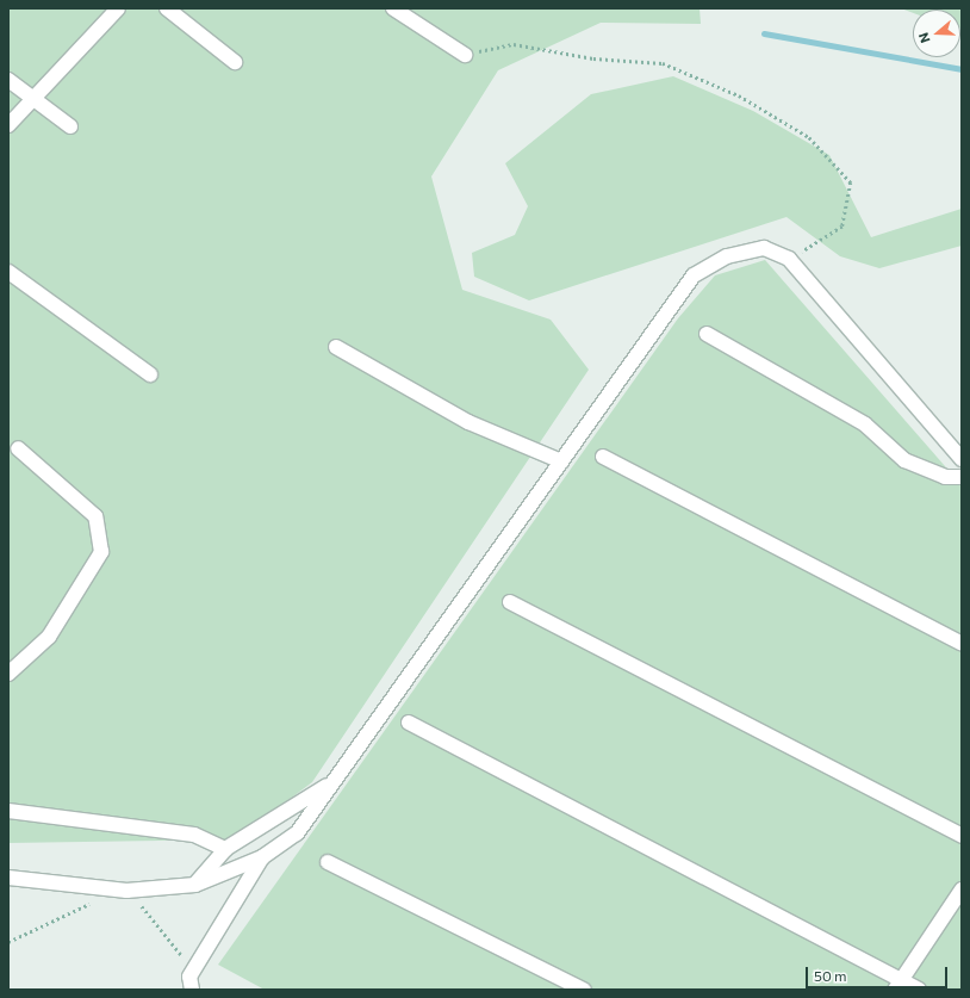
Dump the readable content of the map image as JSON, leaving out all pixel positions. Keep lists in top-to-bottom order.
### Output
{
  "scale_bar": "50 m",
  "north": "left"
}
